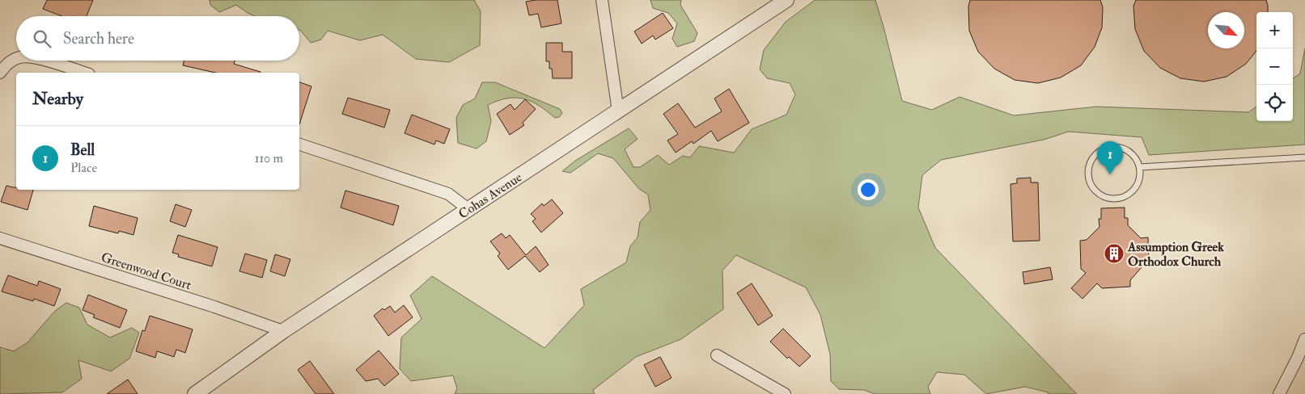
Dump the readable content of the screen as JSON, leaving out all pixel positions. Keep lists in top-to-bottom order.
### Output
{
  "streets": {
    "street": ["Cohas Avenue", "Greenwood Court"]
  },
  "crossings": [
    ["Cohas Avenue", "Greenwood Court"]
  ],
  "places": {
    "building": ["Assumption Greek Orthodox Church"]
  },
  "north": "bottom right",
  "page": {
    "map_buttons": ["+", "−"],
    "search": "Search here",
    "heading": "Nearby",
    "list": [
      {
        "mark": "1",
        "name": "Bell",
        "note": "Place",
        "value": "110 m"
      }
    ],
    "pins": "1"
  }
}
